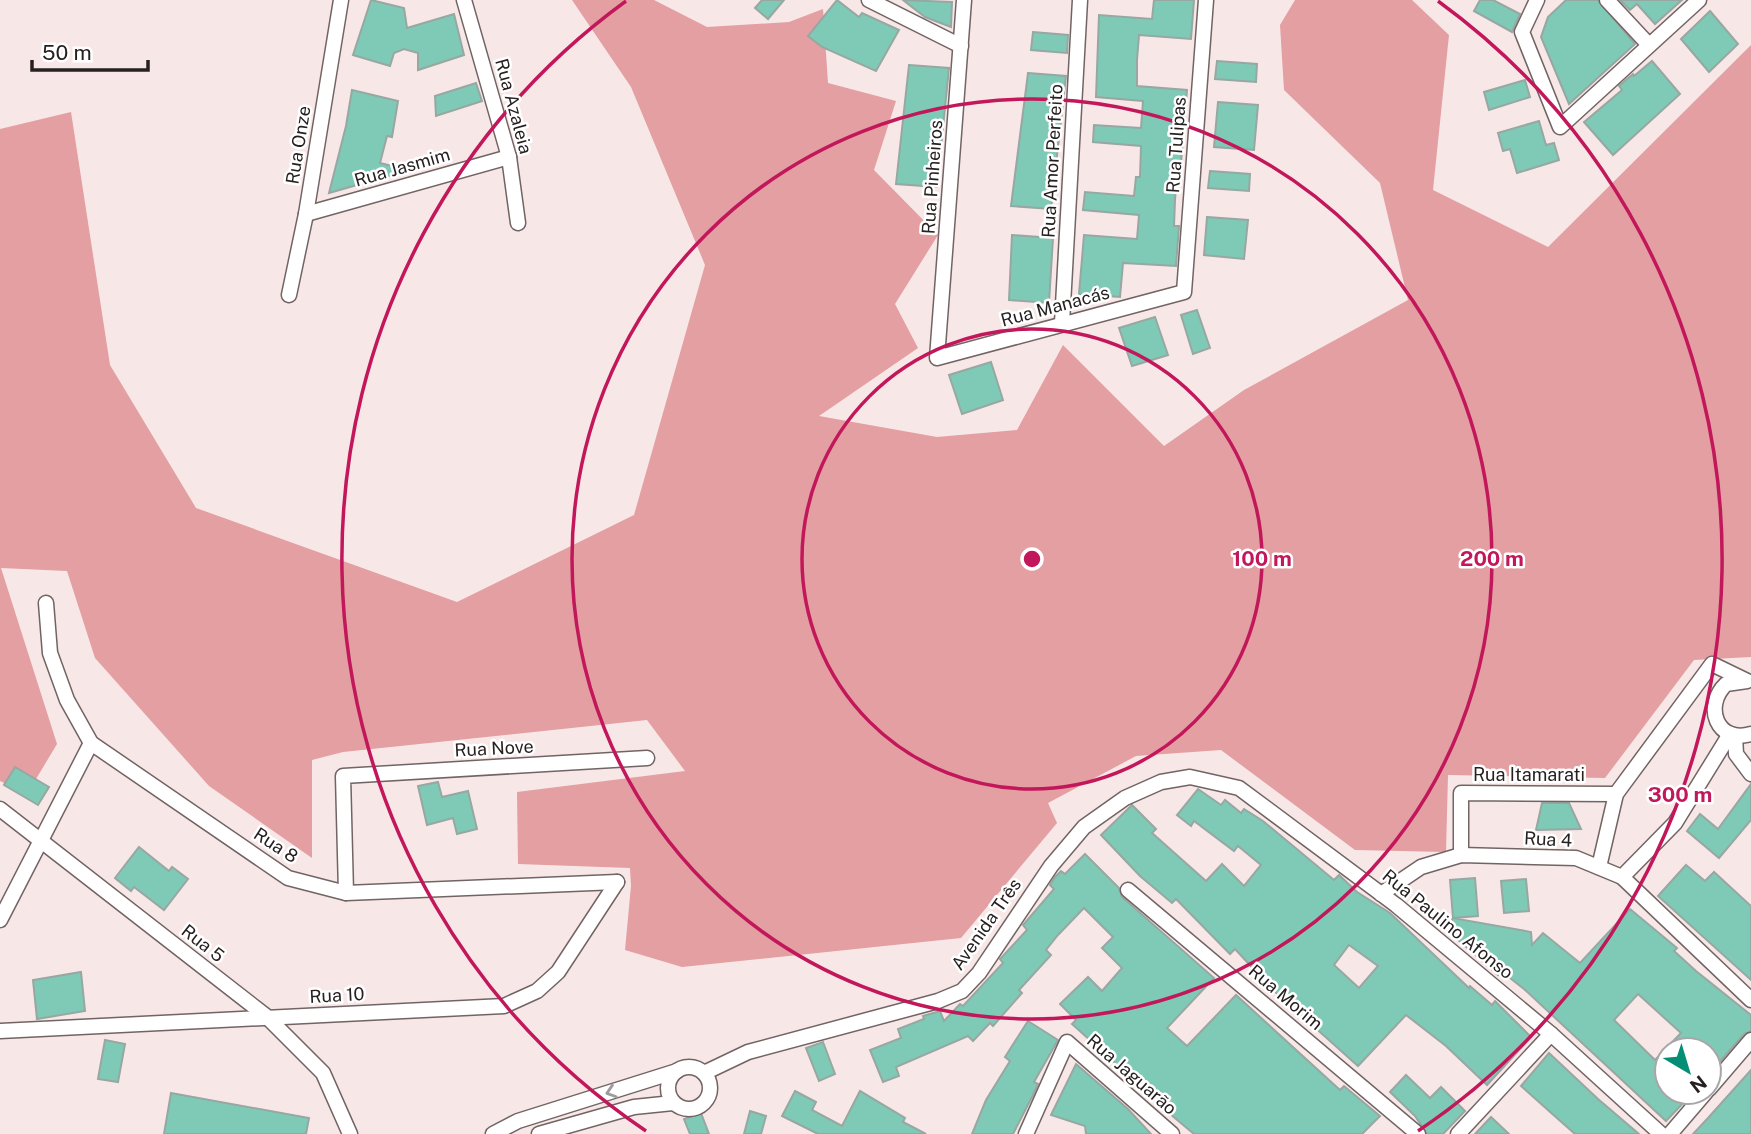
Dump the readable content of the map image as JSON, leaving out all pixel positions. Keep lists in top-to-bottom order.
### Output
{
  "streets": {
    "street": [
      "Rua Azaleia",
      "Rua Onze",
      "Rua Tulipas",
      "Rua Amor Perfeito",
      "Rua Jasmim",
      "Rua Pinheiros",
      "Rua Manacás",
      "Rua Nove",
      "Rua Itamarati",
      "Rua 4",
      "Rua 8",
      "Avenida Três",
      "Rua Paulino Afonso",
      "Rua 5",
      "Rua 10",
      "Rua Morim",
      "Rua Jaguarão"
    ]
  },
  "crossings": [
    ["Rua Azaleia", "Rua Jasmim"],
    ["Rua Onze", "Rua Jasmim"],
    ["Rua Tulipas", "Rua Manacás"],
    ["Rua Amor Perfeito", "Rua Manacás"],
    ["Rua Pinheiros", "Rua Manacás"],
    ["Rua Nove", "Rua 8"],
    ["Rua Itamarati", "Rua 4"],
    ["Rua 4", "Rua Paulino Afonso"],
    ["Rua 8", "Rua 10"],
    ["Avenida Três", "Rua Paulino Afonso"],
    ["Rua 5", "Rua 10"]
  ],
  "scale_bar": "50 m",
  "north": "bottom right",
  "rings": ["100 m", "200 m", "300 m"]
}
